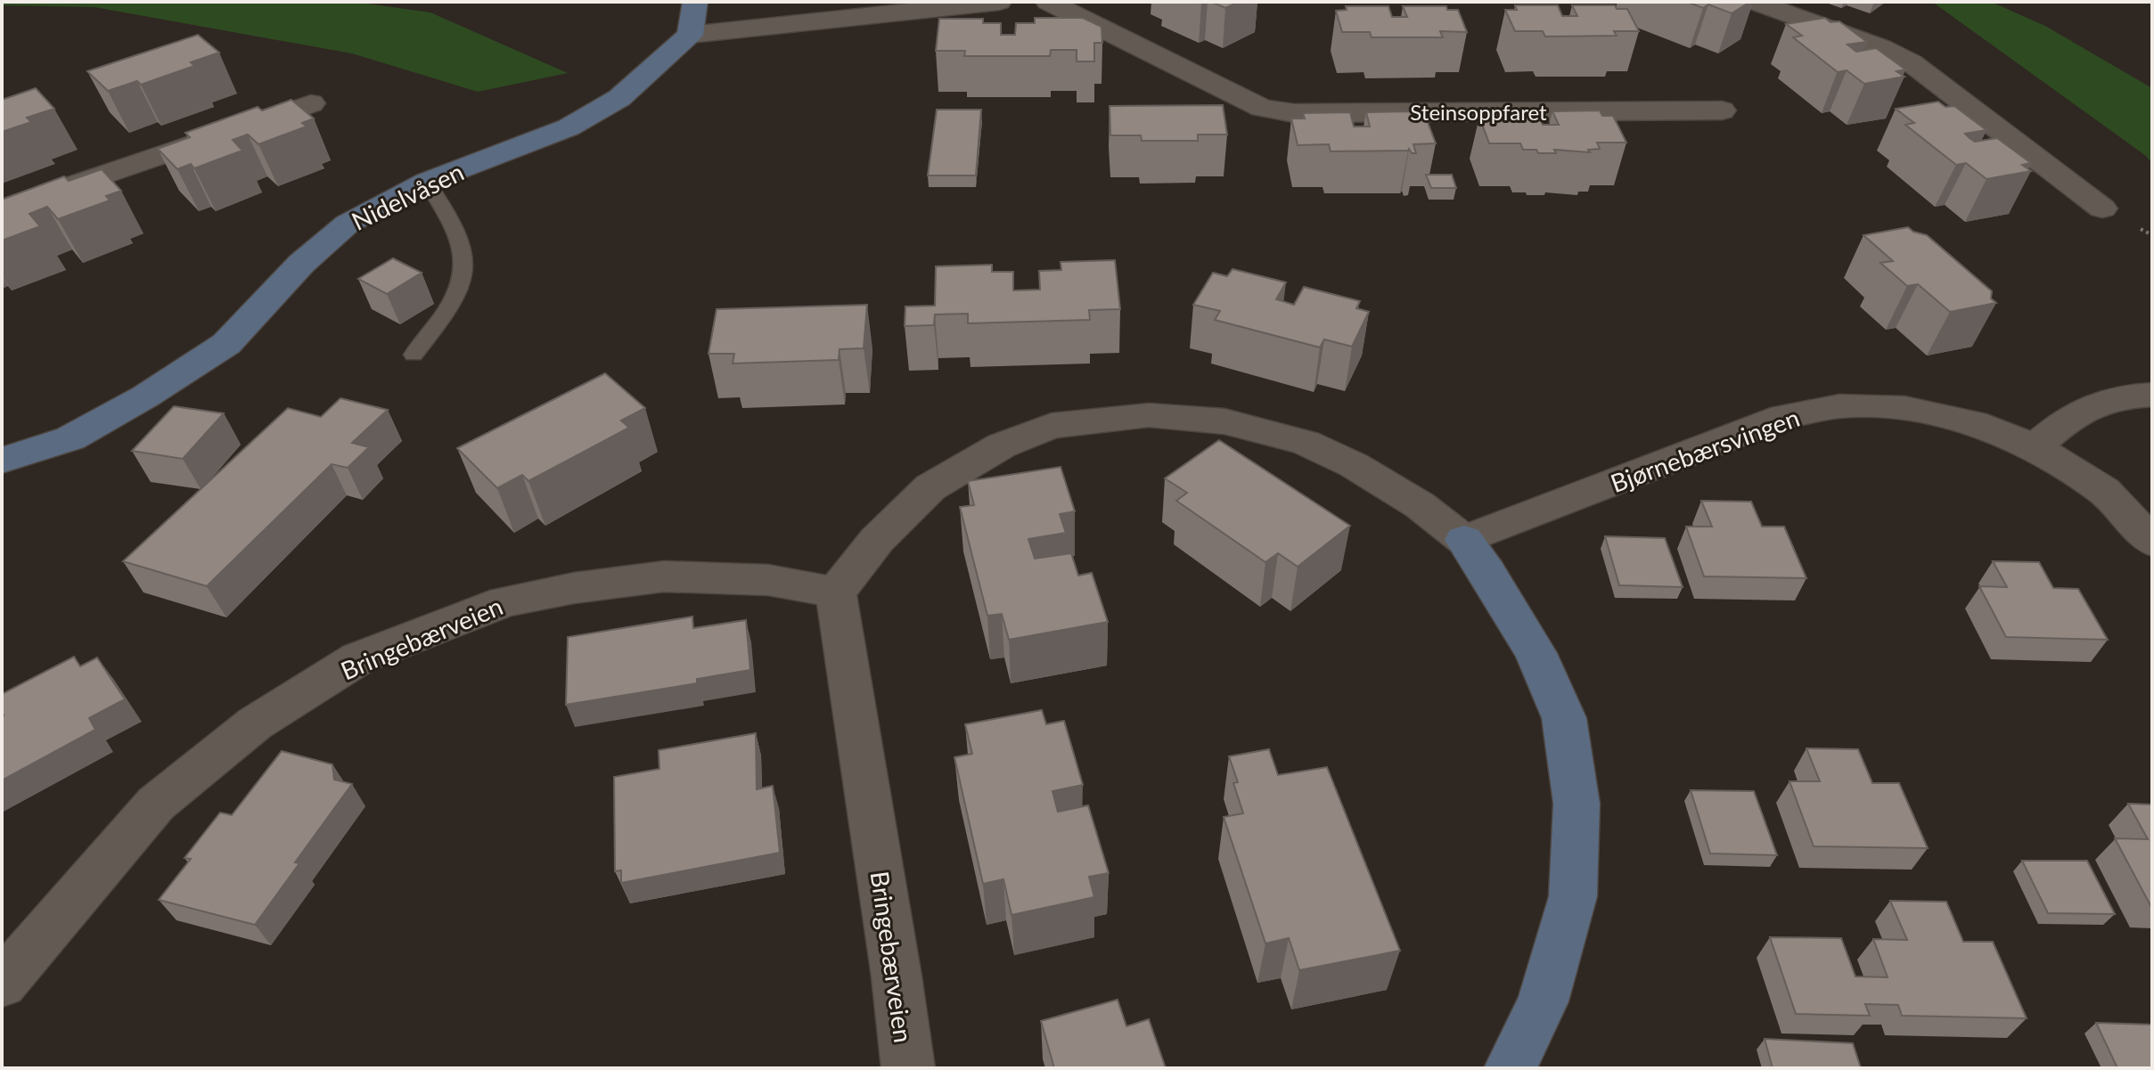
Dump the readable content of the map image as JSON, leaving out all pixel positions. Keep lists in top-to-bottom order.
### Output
{
  "streets": {
    "street": [
      "Steinsoppfaret",
      "Nidelvåsen",
      "Bjørnebærsvingen",
      "Bringebærveien"
    ]
  }
}
